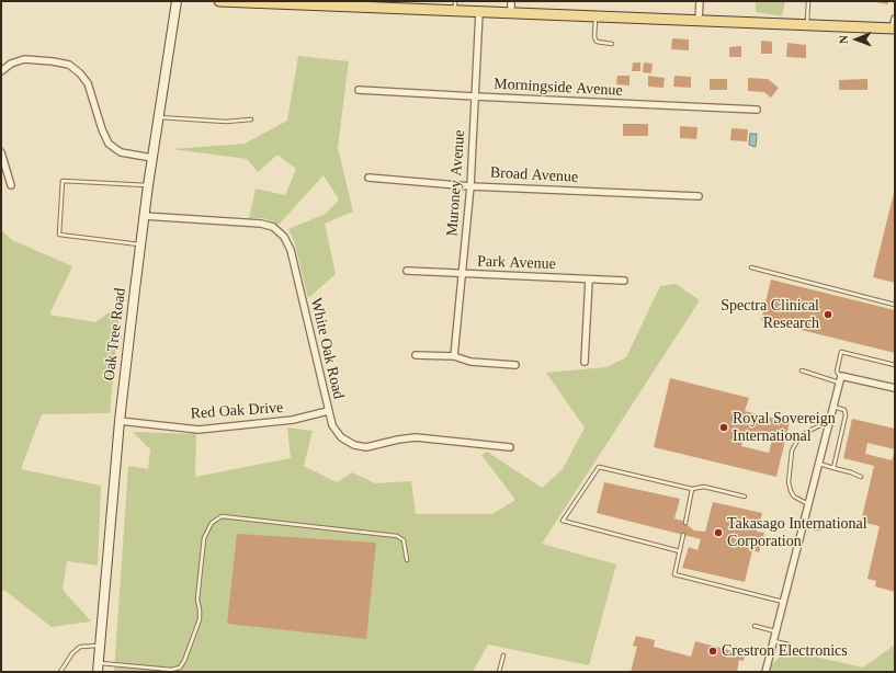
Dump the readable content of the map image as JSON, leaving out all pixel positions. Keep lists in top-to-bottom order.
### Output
{
  "streets": {
    "street": [
      "Morningside Avenue",
      "Broad Avenue",
      "Muroney Avenue",
      "Park Avenue",
      "Oak Tree Road",
      "White Oak Road",
      "Red Oak Drive"
    ]
  },
  "crossings": [
    ["Morningside Avenue", "Muroney Avenue"],
    ["Broad Avenue", "Muroney Avenue"],
    ["Muroney Avenue", "Park Avenue"],
    ["Oak Tree Road", "White Oak Road"],
    ["Oak Tree Road", "Red Oak Drive"],
    ["White Oak Road", "Red Oak Drive"]
  ],
  "places": [
    "Spectra Clinical Research",
    "Royal Sovereign International",
    "Takasago International Corporation",
    "Crestron Electronics"
  ],
  "north": "left"
}
